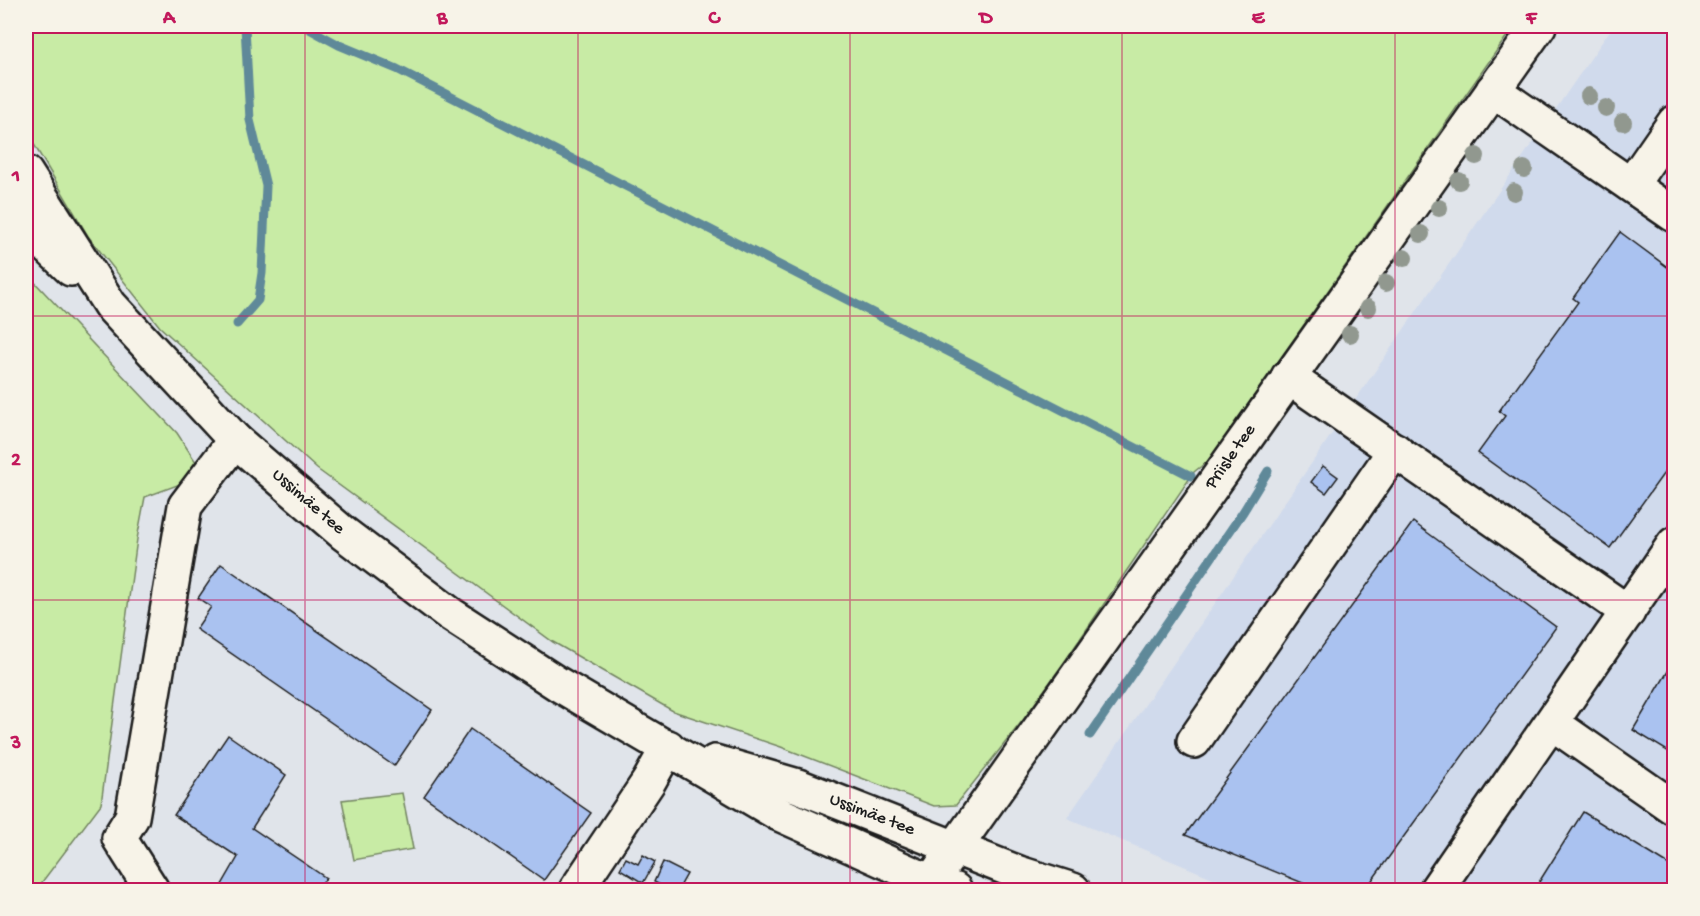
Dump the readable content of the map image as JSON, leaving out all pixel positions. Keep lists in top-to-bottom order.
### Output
{
  "streets": {
    "street": ["Priisle tee", "Ussimäe tee"]
  },
  "crossings": [
    ["Priisle tee", "Ussimäe tee"]
  ],
  "grid": {
    "columns": [
      "A",
      "B",
      "C",
      "D",
      "E",
      "F"
    ],
    "rows": ["1", "2", "3"]
  }
}
